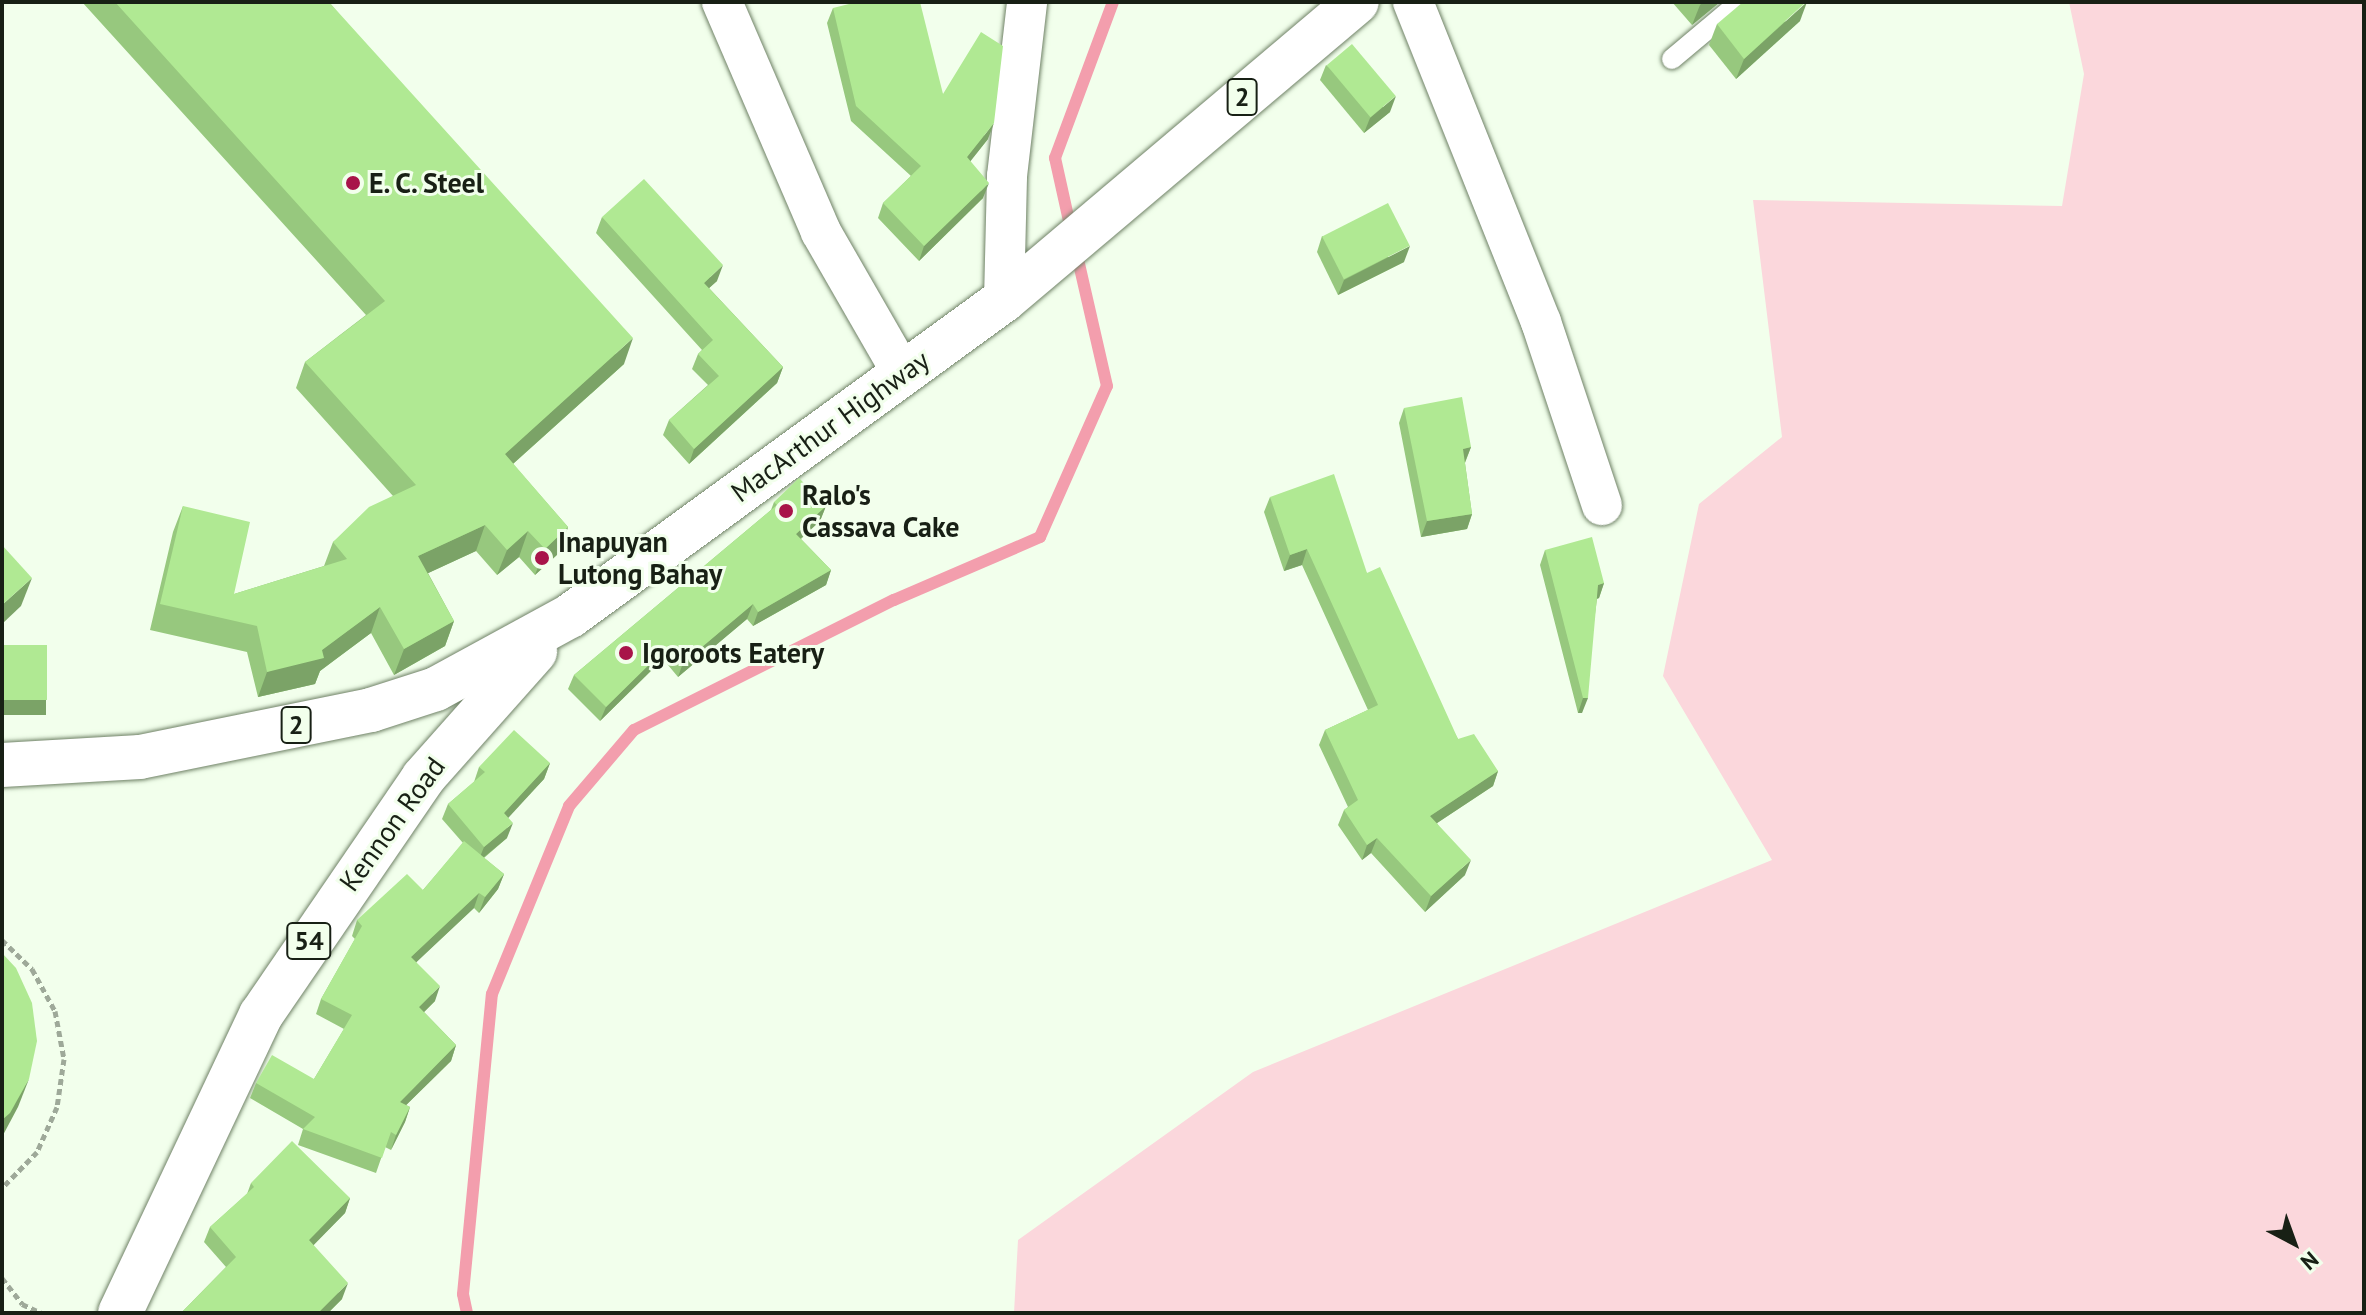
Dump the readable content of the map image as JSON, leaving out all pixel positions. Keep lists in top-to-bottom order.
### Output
{
  "streets": {
    "highway": [
      "2",
      "MacArthur Highway",
      "Kennon Road",
      "54"
    ]
  },
  "crossings": [
    ["MacArthur Highway", "Kennon Road"]
  ],
  "places": [
    "E. C. Steel",
    "Ralo's Cassava Cake",
    "Inapuyan Lutong Bahay",
    "Igoroots Eatery"
  ],
  "north": "bottom right"
}
